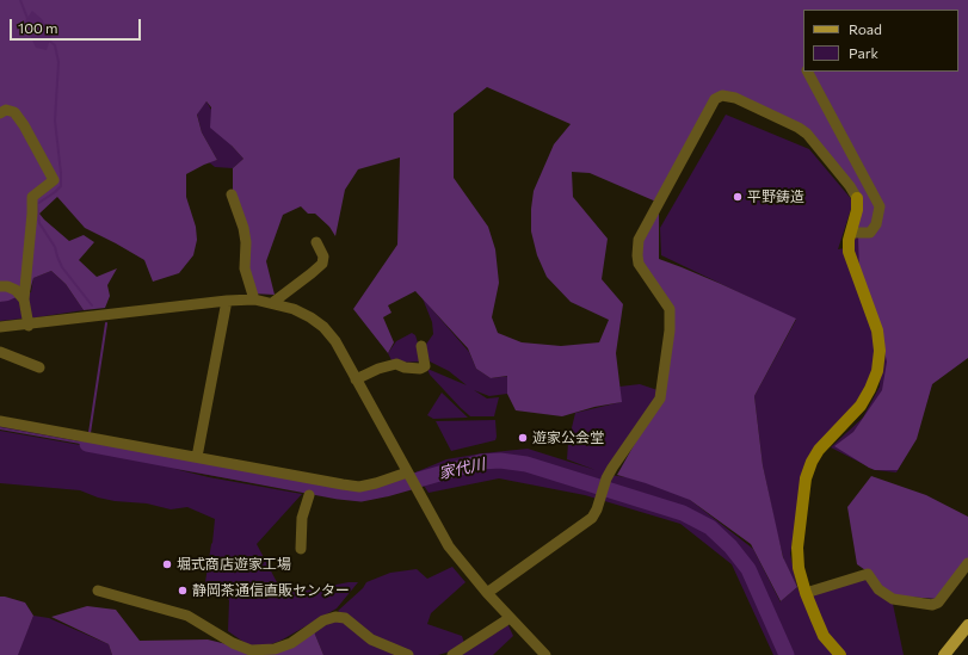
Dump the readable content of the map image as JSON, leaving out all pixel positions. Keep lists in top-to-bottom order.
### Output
{
  "water": ["家代川"],
  "places": [
    "平野鋳造",
    "遊家公会堂",
    "堀式商店遊家工場",
    "静岡茶通信直販センター"
  ],
  "legend": ["Road", "Park"],
  "scale_bar": "100 m"
}
